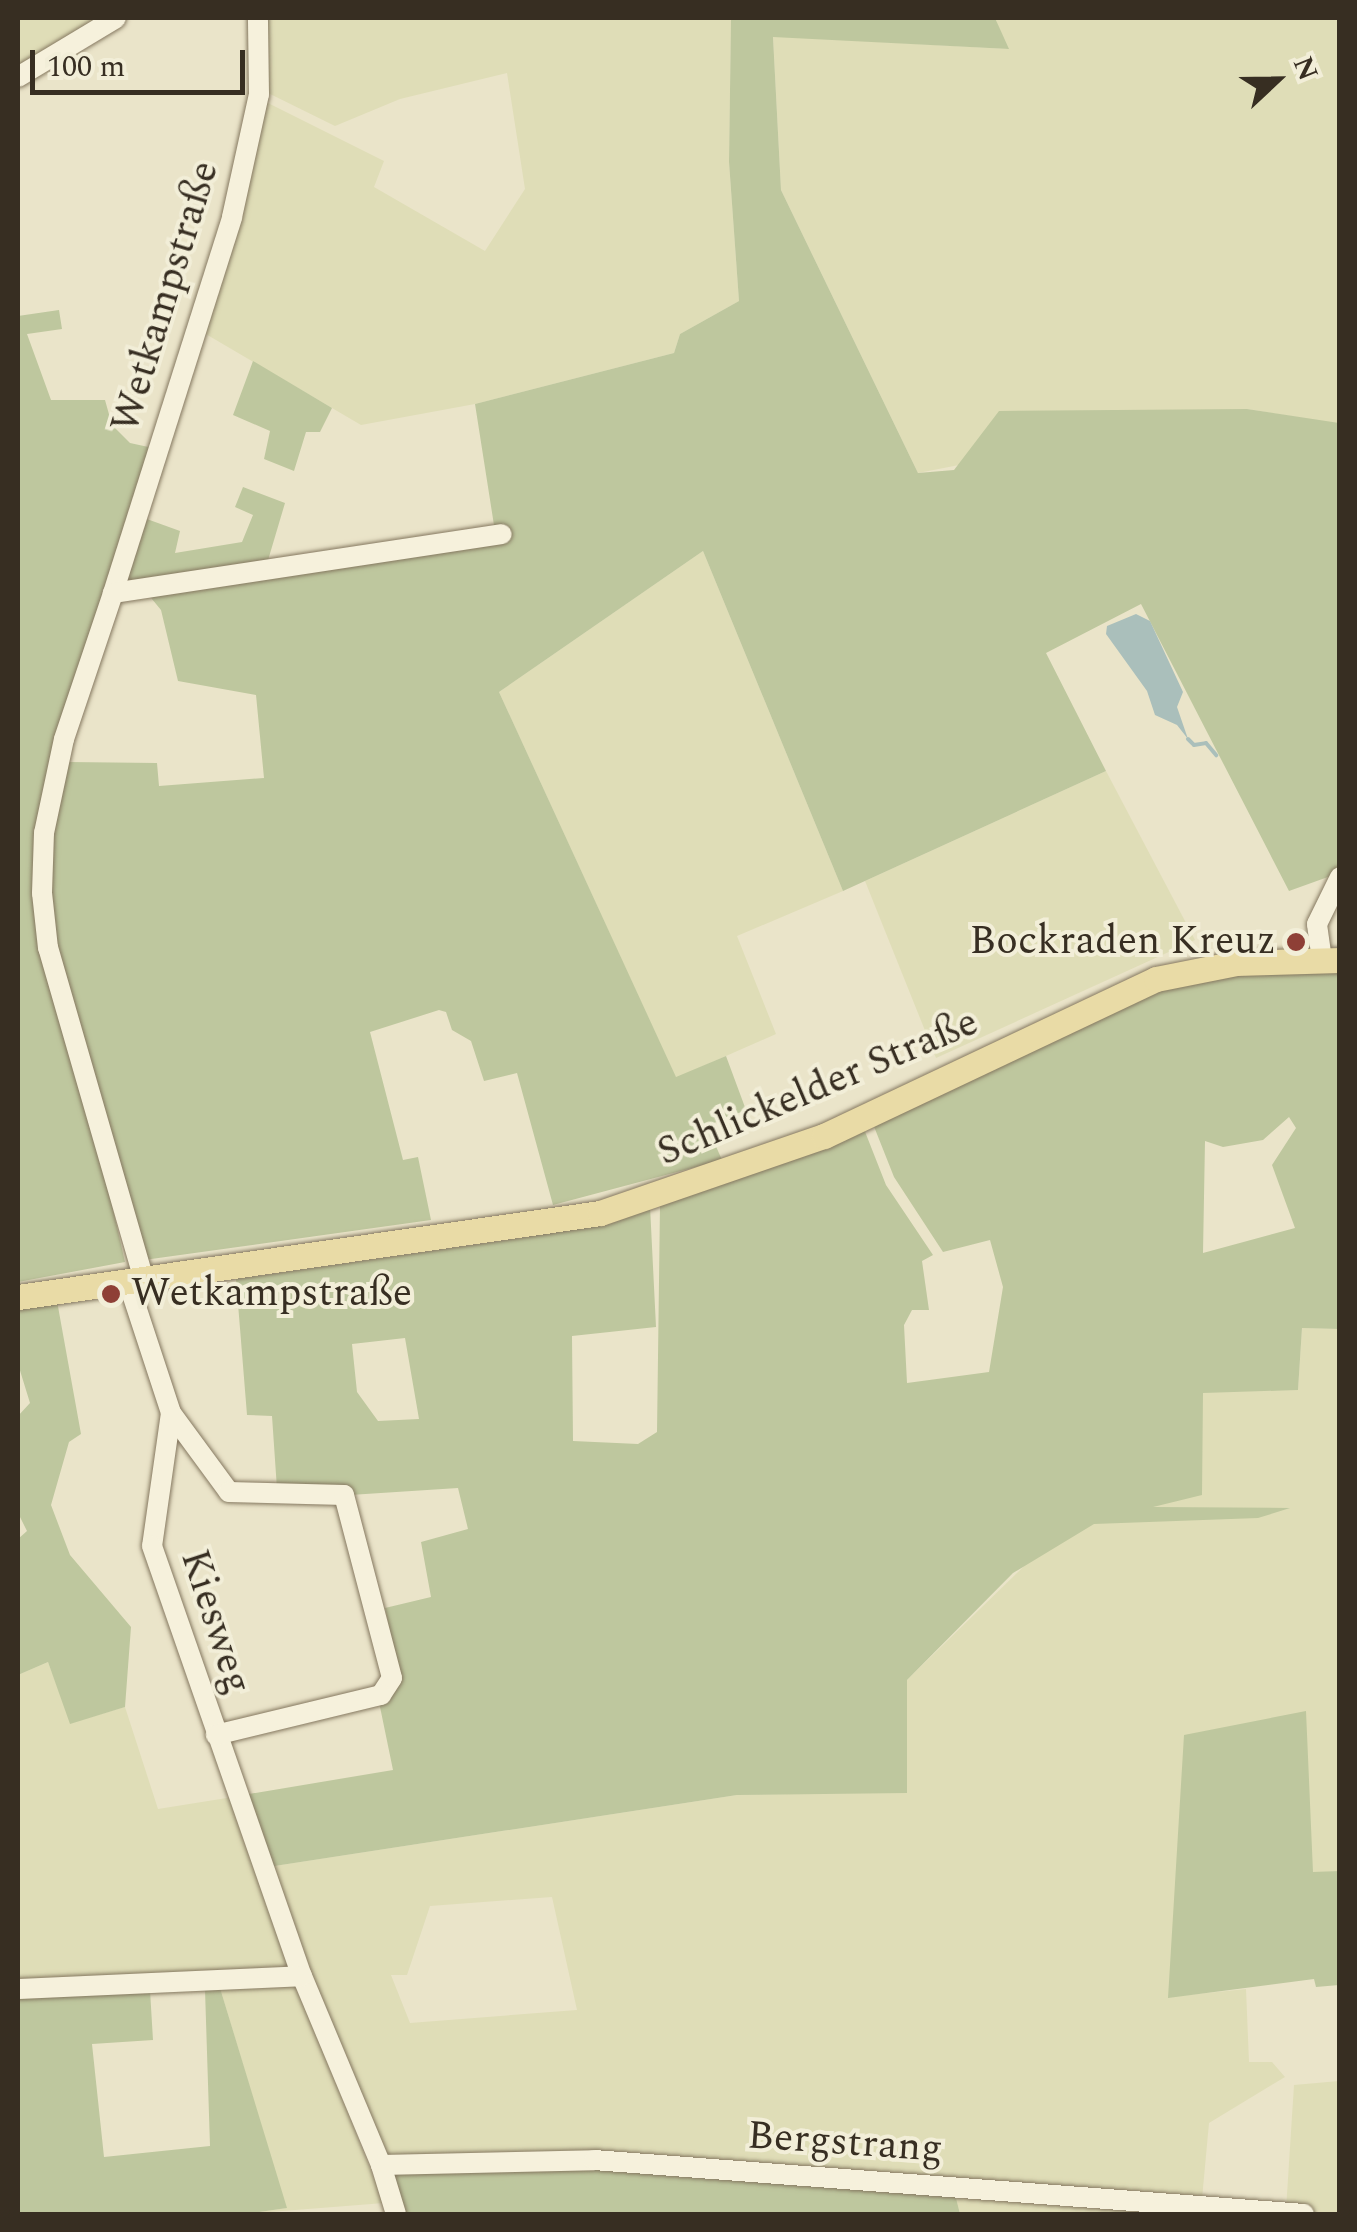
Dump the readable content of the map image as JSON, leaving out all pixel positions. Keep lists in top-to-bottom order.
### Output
{
  "streets": {
    "main road": ["Schlickelder Straße"],
    "street": ["Wetkampstraße", "Kiesweg", "Bergstrang"]
  },
  "crossings": [
    ["Wetkampstraße", "Schlickelder Straße"],
    ["Wetkampstraße", "Kiesweg"],
    ["Schlickelder Straße", "Kiesweg"]
  ],
  "places": ["Bockraden Kreuz", "Wetkampstraße"],
  "scale_bar": "100 m",
  "north": "right"
}
